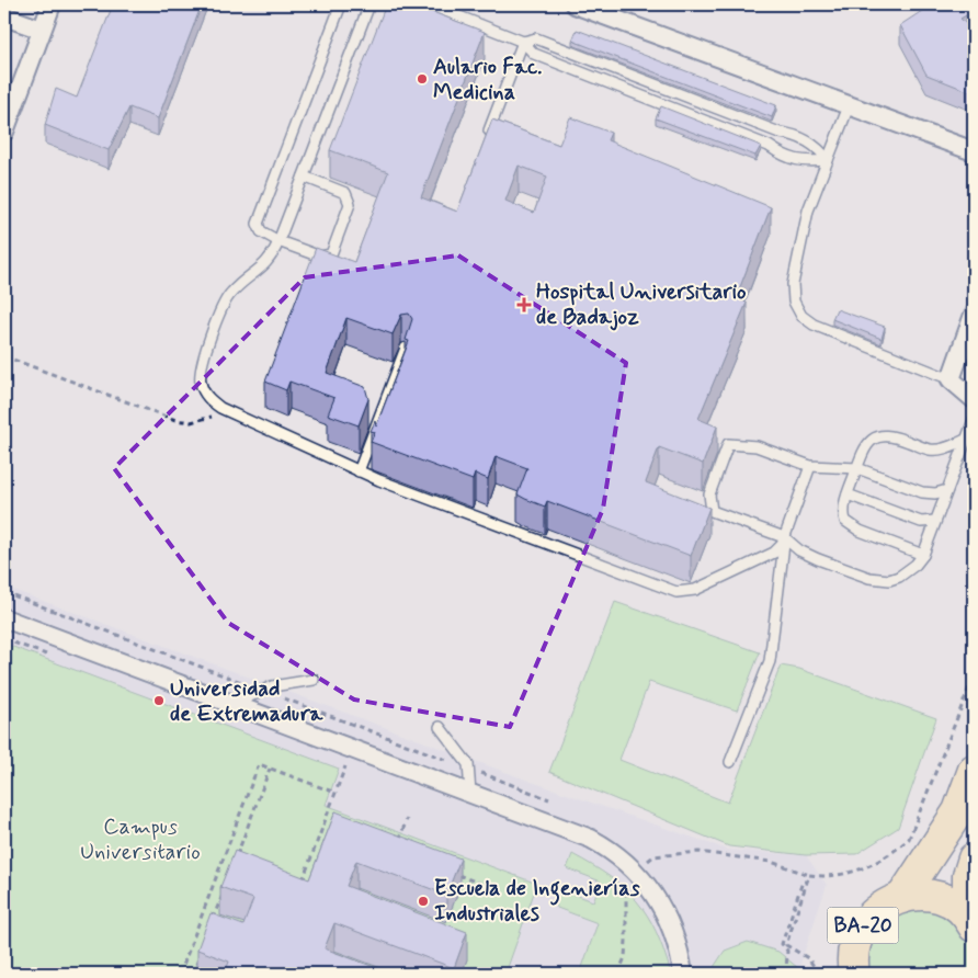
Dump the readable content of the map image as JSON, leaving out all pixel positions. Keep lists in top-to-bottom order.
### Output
{
  "streets": {
    "highway": ["BA-20"]
  },
  "parks": ["Campus Universitario"],
  "places": {
    "other": ["Aulario Fac. Medicina", "Universidad de Extremadura", "Escuela de Ingenierías Industriales"],
    "health": ["Hospital Universitario de Badajoz"]
  }
}
